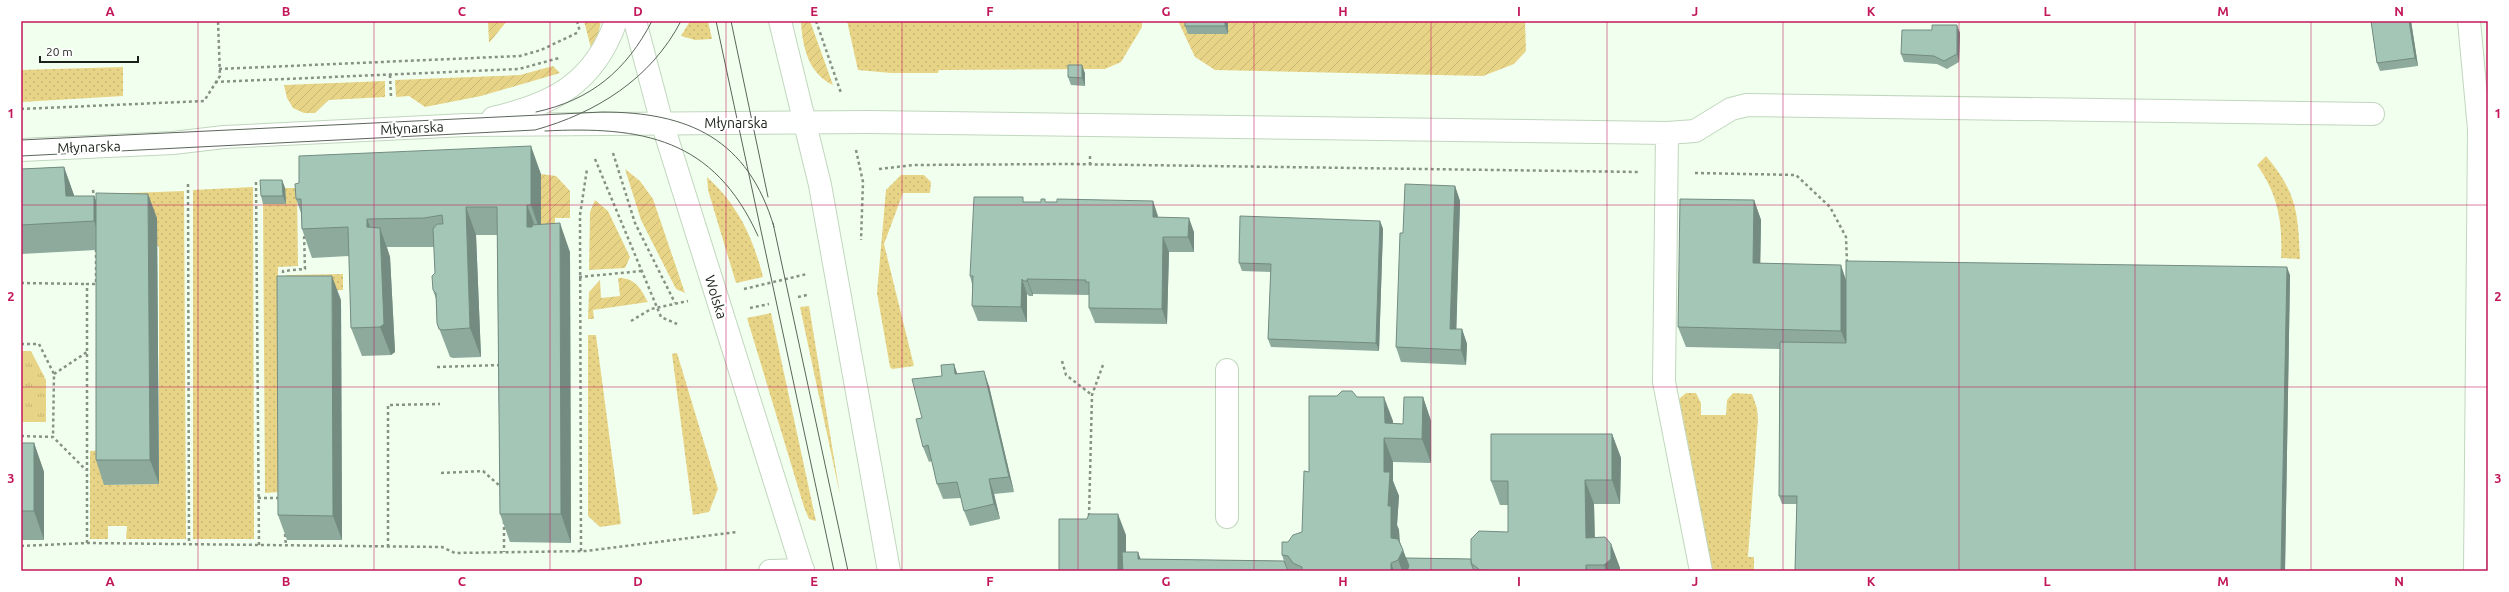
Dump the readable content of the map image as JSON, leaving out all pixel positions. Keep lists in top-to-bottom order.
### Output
{
  "streets": {
    "street": ["Młynarska", "Wolska"]
  },
  "crossings": [
    ["Młynarska", "Wolska"]
  ],
  "scale_bar": "20 m",
  "grid": {
    "columns": [
      "A",
      "B",
      "C",
      "D",
      "E",
      "F",
      "G",
      "H",
      "I",
      "J",
      "K",
      "L",
      "M",
      "N"
    ],
    "rows": ["1", "2", "3"]
  }
}
